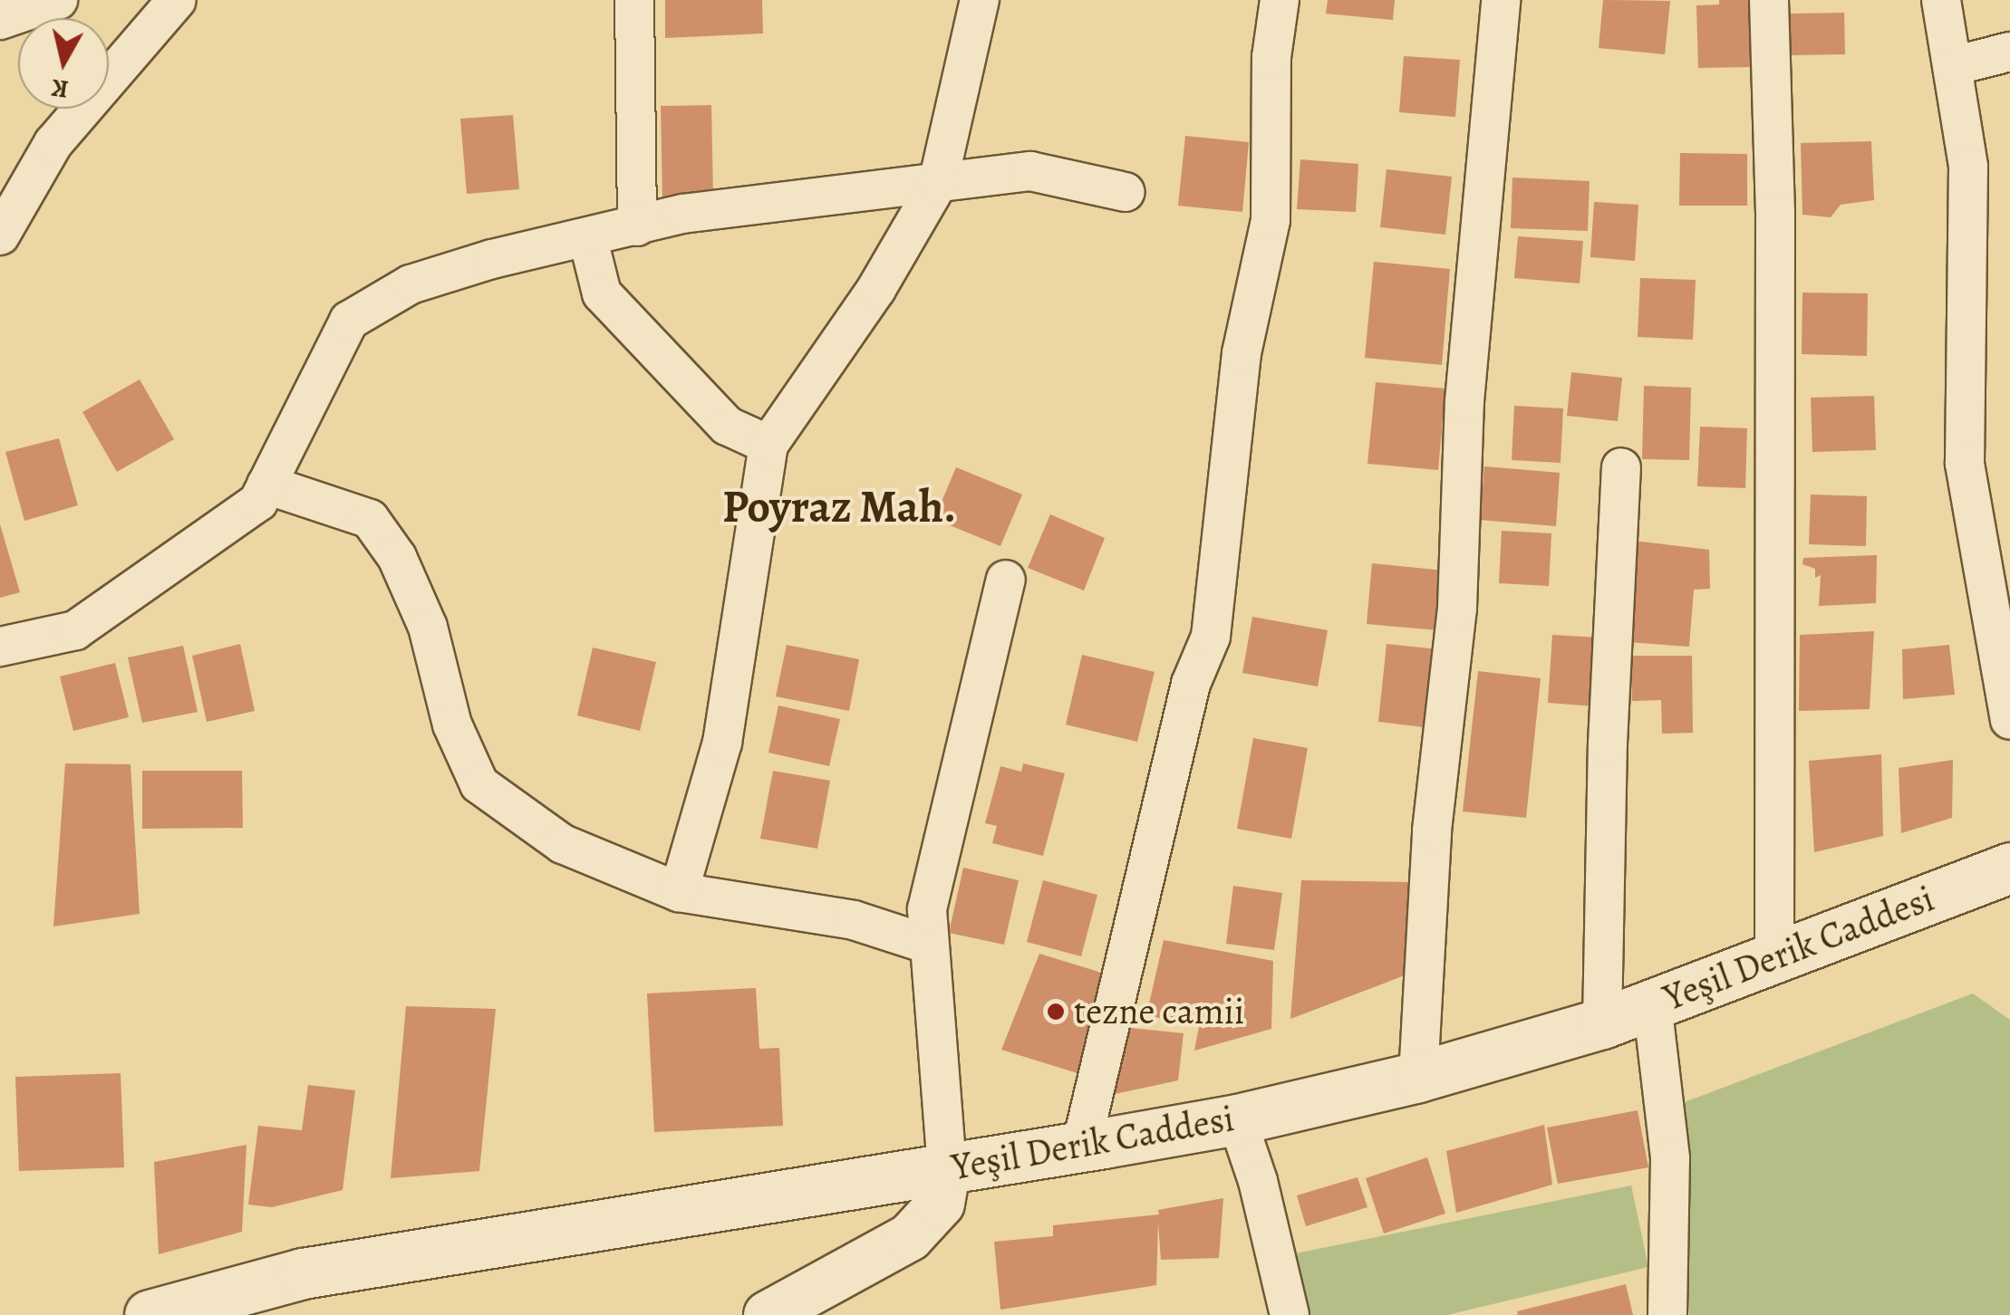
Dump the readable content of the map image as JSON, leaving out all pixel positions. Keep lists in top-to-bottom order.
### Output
{
  "streets": {
    "main road": ["Yeşil Derik Caddesi"]
  },
  "districts": ["Poyraz Mah."],
  "places": ["tezne camii"],
  "north": "bottom"
}
